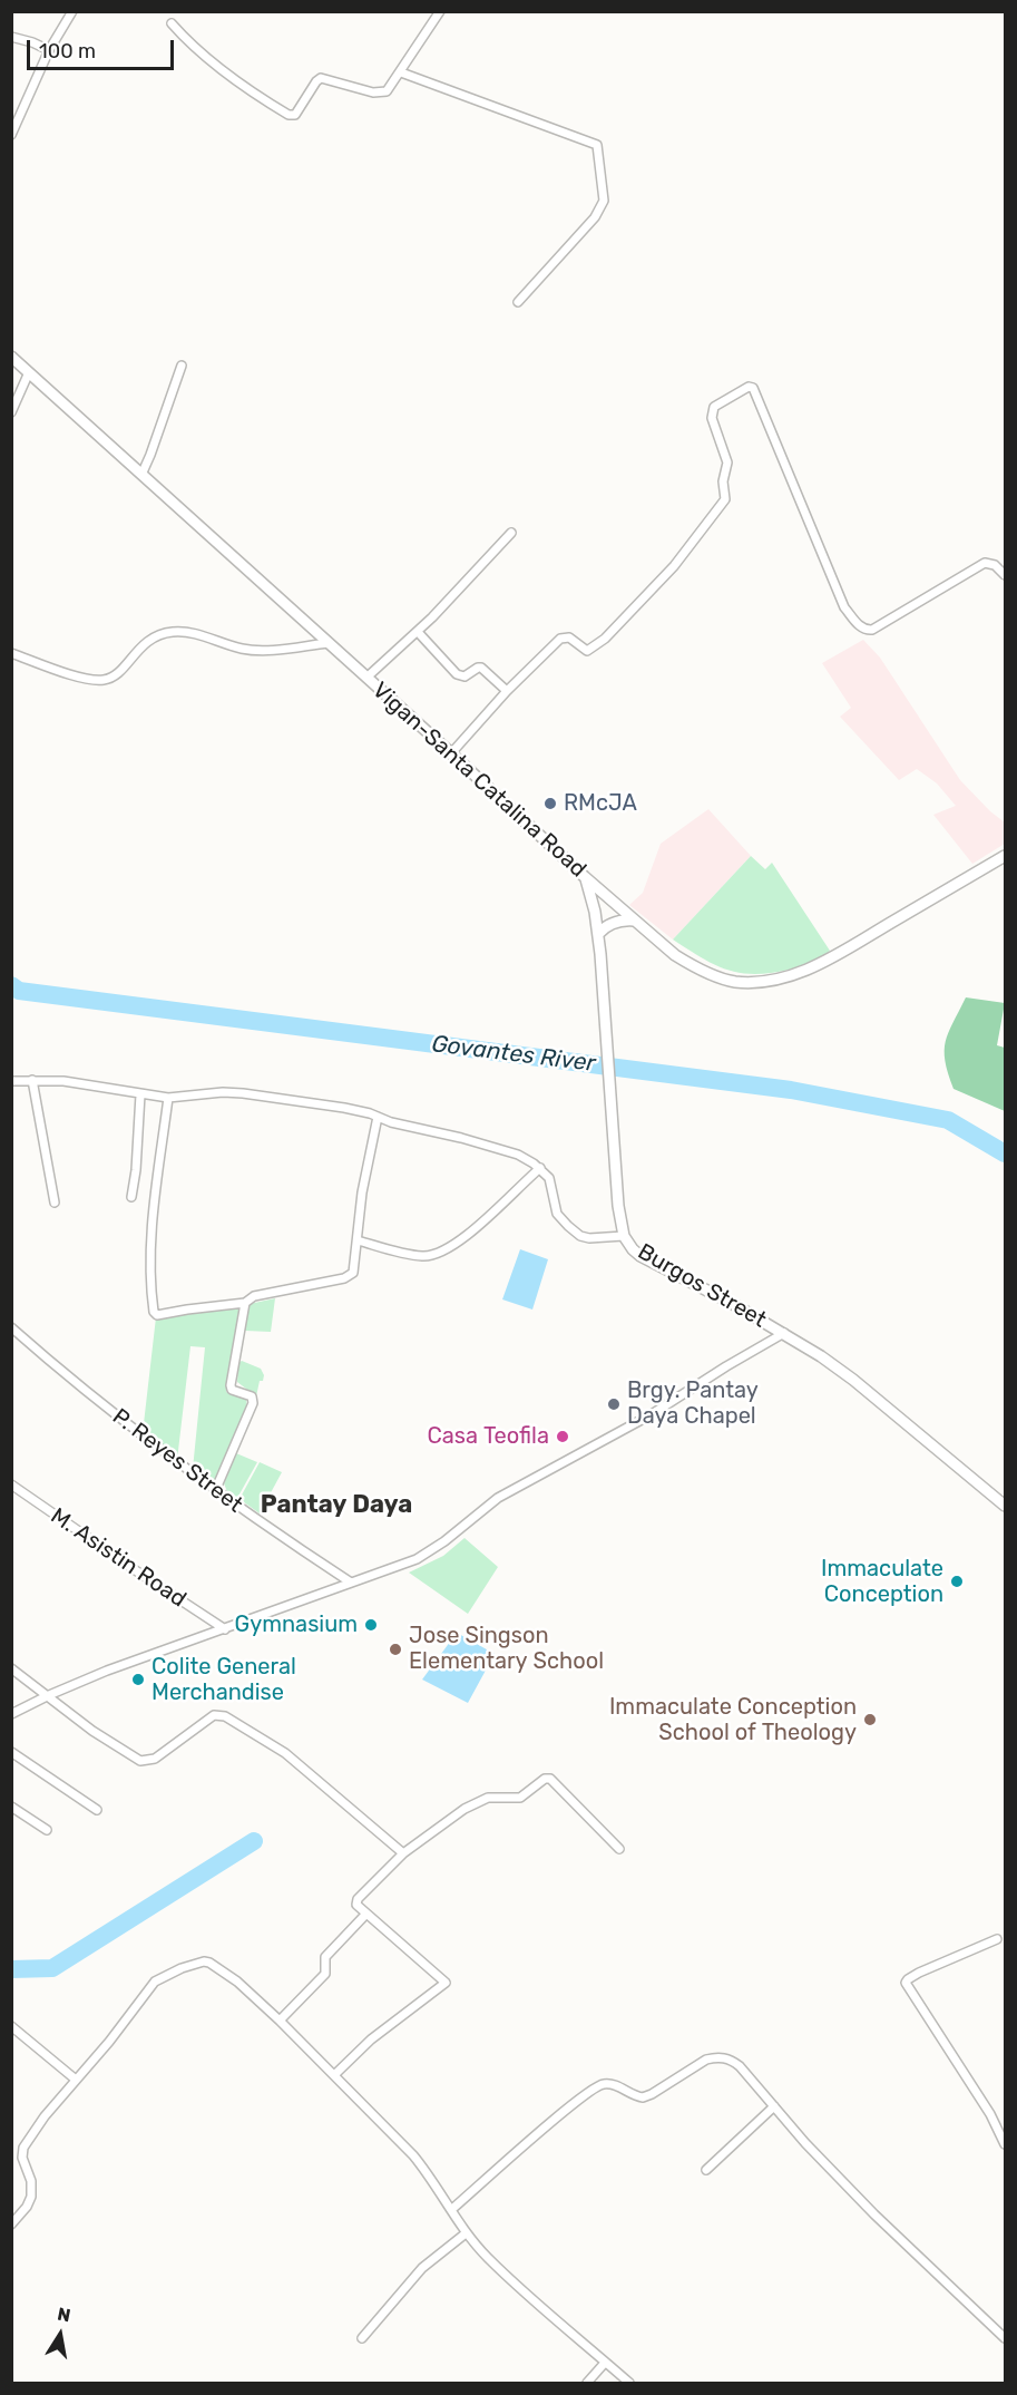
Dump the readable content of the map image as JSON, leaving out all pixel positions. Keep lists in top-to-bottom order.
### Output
{
  "streets": {
    "main road": ["Vigan-Santa Catalina Road", "Burgos Street"],
    "street": ["P. Reyes Street", "M. Asistin Road"]
  },
  "crossings": [
    ["Vigan-Santa Catalina Road", "Burgos Street"]
  ],
  "districts": ["Pantay Daya"],
  "water": ["Govantes River"],
  "places": [
    "RMcJA",
    "Brgy. Pantay Daya Chapel",
    "Casa Teofila",
    "Immaculate Conception",
    "Gymnasium",
    "Jose Singson Elementary School",
    "Colite General Merchandise",
    "Immaculate Conception School of Theology"
  ],
  "scale_bar": "100 m",
  "north": "top"
}
